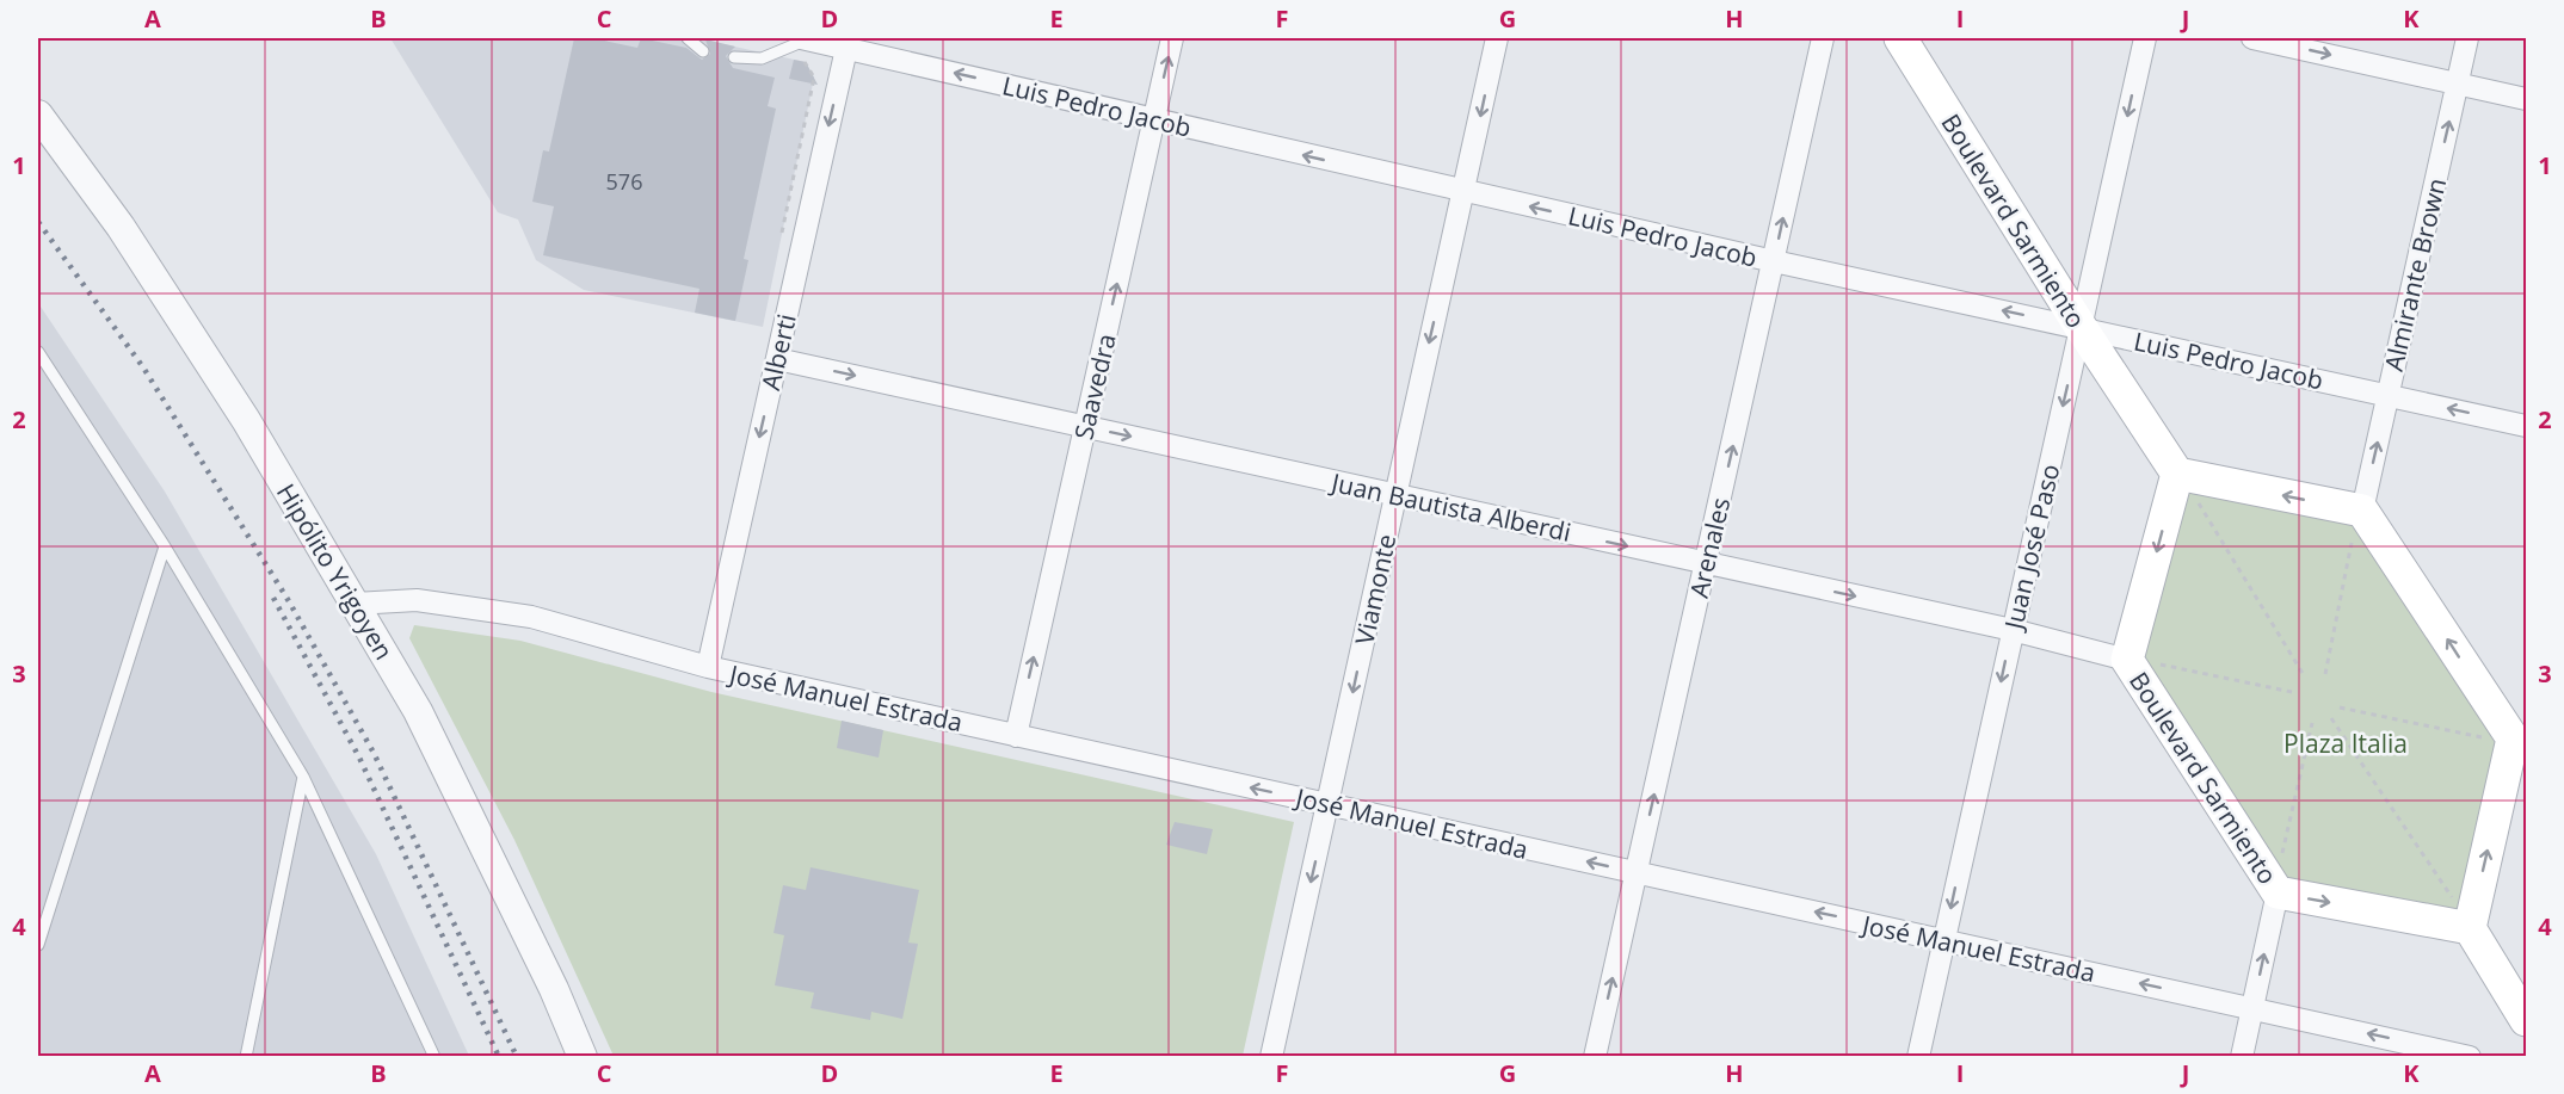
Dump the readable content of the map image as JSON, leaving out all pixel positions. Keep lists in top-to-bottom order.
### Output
{
  "streets": {
    "main road": ["Boulevard Sarmiento"],
    "street": [
      "Luis Pedro Jacob",
      "Almirante Brown",
      "Alberti",
      "Saavedra",
      "Juan Bautista Alberdi",
      "Juan José Paso",
      "Arenales",
      "Hipólito Yrigoyen",
      "Viamonte",
      "José Manuel Estrada"
    ]
  },
  "crossings": [
    ["Luis Pedro Jacob", "Boulevard Sarmiento"],
    ["Luis Pedro Jacob", "Almirante Brown"],
    ["Luis Pedro Jacob", "Alberti"],
    ["Luis Pedro Jacob", "Saavedra"],
    ["Luis Pedro Jacob", "Juan José Paso"],
    ["Luis Pedro Jacob", "Arenales"],
    ["Luis Pedro Jacob", "Viamonte"],
    ["Boulevard Sarmiento", "Juan Bautista Alberdi"],
    ["Boulevard Sarmiento", "Juan José Paso"],
    ["Alberti", "Juan Bautista Alberdi"],
    ["Alberti", "José Manuel Estrada"],
    ["Saavedra", "Juan Bautista Alberdi"],
    ["Saavedra", "José Manuel Estrada"],
    ["Juan Bautista Alberdi", "Juan José Paso"],
    ["Juan Bautista Alberdi", "Arenales"],
    ["Juan Bautista Alberdi", "Viamonte"],
    ["Juan José Paso", "José Manuel Estrada"],
    ["Arenales", "José Manuel Estrada"],
    ["Hipólito Yrigoyen", "José Manuel Estrada"],
    ["Viamonte", "José Manuel Estrada"]
  ],
  "one_way": [
    "Luis Pedro Jacob",
    "Almirante Brown",
    "Alberti",
    "Saavedra",
    "Juan Bautista Alberdi",
    "Juan José Paso",
    "Arenales",
    "Viamonte",
    "José Manuel Estrada"
  ],
  "parks": ["Plaza Italia"],
  "house_numbers": ["576"],
  "grid": {
    "columns": [
      "A",
      "B",
      "C",
      "D",
      "E",
      "F",
      "G",
      "H",
      "I",
      "J",
      "K"
    ],
    "rows": [
      "1",
      "2",
      "3",
      "4"
    ]
  }
}
